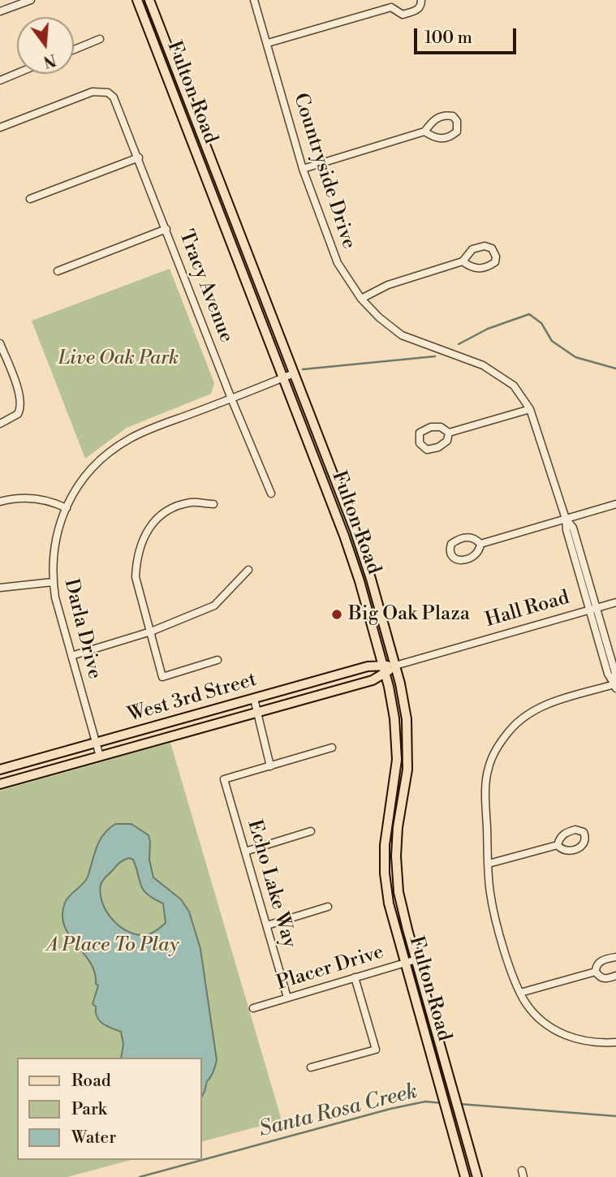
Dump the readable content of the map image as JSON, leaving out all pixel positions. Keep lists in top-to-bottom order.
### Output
{
  "streets": {
    "main road": ["Fulton Road", "West 3rd Street"],
    "street": [
      "Countryside Drive",
      "Tracy Avenue",
      "Hall Road",
      "Darla Drive",
      "Echo Lake Way",
      "Placer Drive"
    ]
  },
  "crossings": [
    ["Fulton Road", "Hall Road"],
    ["Fulton Road", "Darla Drive"],
    ["Fulton Road", "West 3rd Street"],
    ["Fulton Road", "Placer Drive"],
    ["Countryside Drive", "Hall Road"],
    ["Tracy Avenue", "Darla Drive"],
    ["Hall Road", "West 3rd Street"],
    ["Darla Drive", "West 3rd Street"],
    ["Echo Lake Way", "Placer Drive"]
  ],
  "water": ["Santa Rosa Creek"],
  "parks": ["Live Oak Park", "A Place To Play"],
  "places": ["Big Oak Plaza"],
  "legend": ["Road", "Park", "Water"],
  "scale_bar": "100 m",
  "north": "bottom"
}
